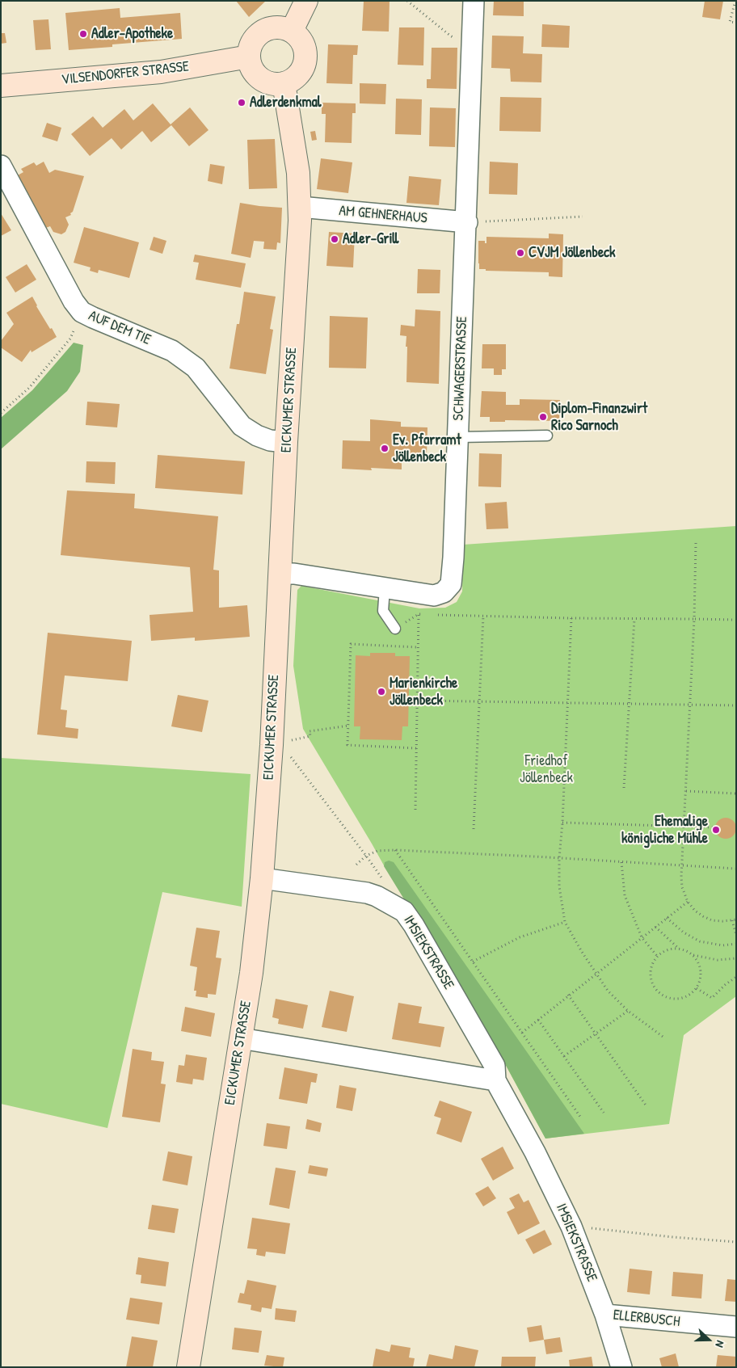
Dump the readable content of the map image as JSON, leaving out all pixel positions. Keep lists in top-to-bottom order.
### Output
{
  "streets": {
    "main road": ["VILSENDORFER STRASSE", "EICKUMER STRASSE"],
    "street": [
      "AM GEHNERHAUS",
      "AUF DEM TIE",
      "SCHWAGERSTRASSE",
      "IMSIEKSTRASSE",
      "ELLERBUSCH"
    ]
  },
  "crossings": [
    ["VILSENDORFER STRASSE", "EICKUMER STRASSE"],
    ["AM GEHNERHAUS", "SCHWAGERSTRASSE"],
    ["AM GEHNERHAUS", "EICKUMER STRASSE"],
    ["AUF DEM TIE", "EICKUMER STRASSE"],
    ["SCHWAGERSTRASSE", "EICKUMER STRASSE"],
    ["EICKUMER STRASSE", "IMSIEKSTRASSE"],
    ["IMSIEKSTRASSE", "ELLERBUSCH"]
  ],
  "parks": ["Friedhof Jöllenbeck"],
  "places": [
    "Adler-Apotheke",
    "Adlerdenkmal",
    "Adler-Grill",
    "CVJM Jöllenbeck",
    "Diplom-Finanzwirt Rico Sarnoch",
    "Ev. Pfarramt Jöllenbeck",
    "Marienkirche Jöllenbeck",
    "Ehemalige königliche Mühle"
  ],
  "north": "right"
}
